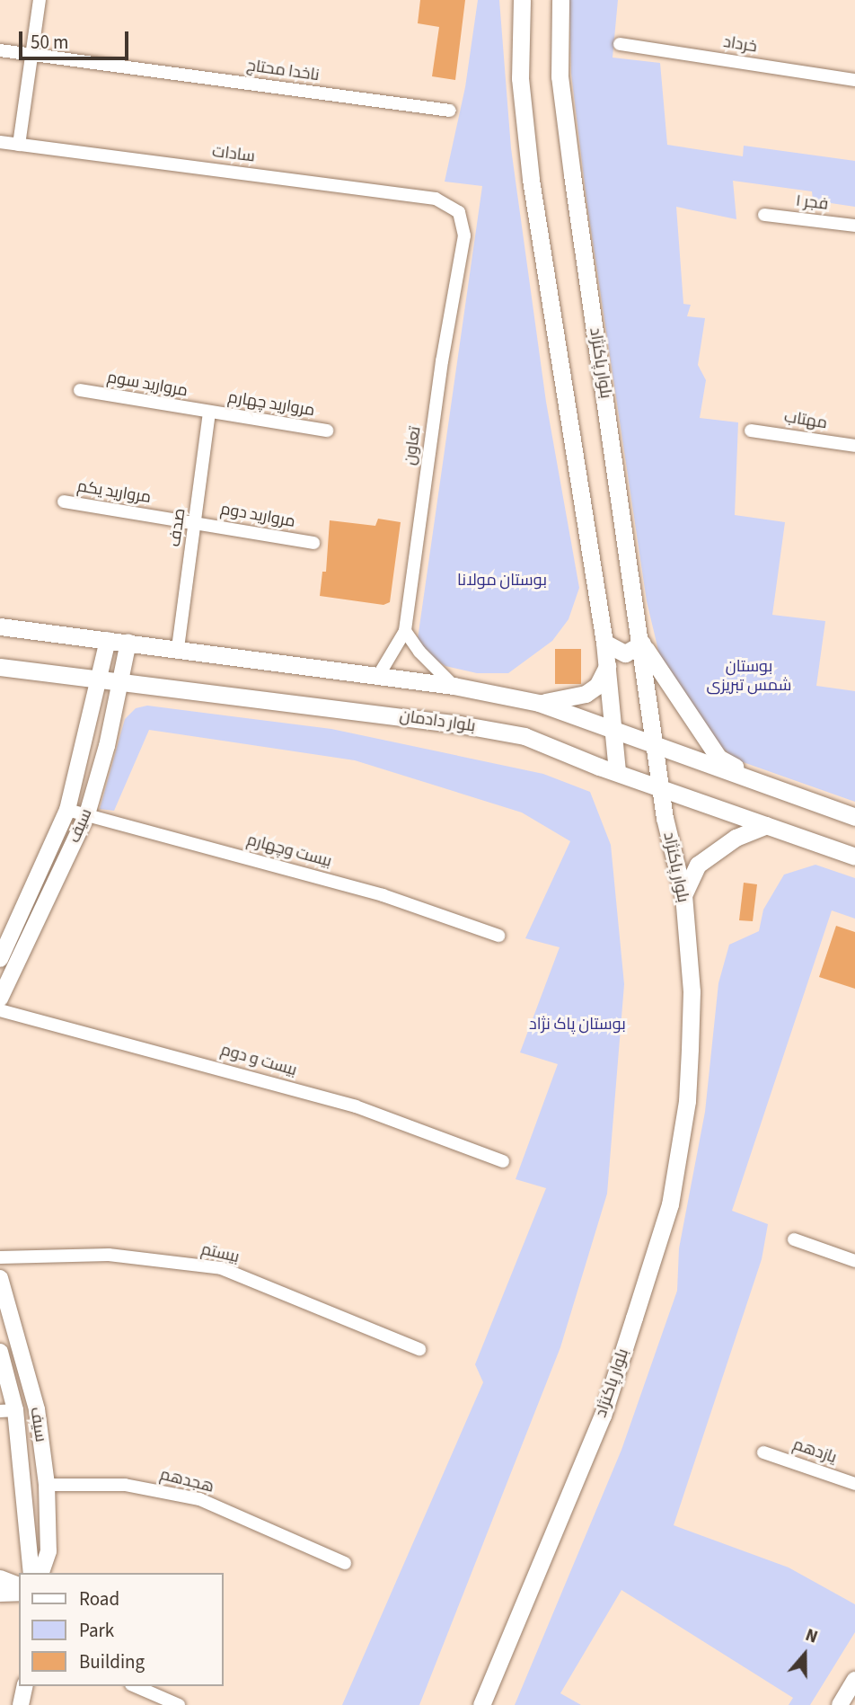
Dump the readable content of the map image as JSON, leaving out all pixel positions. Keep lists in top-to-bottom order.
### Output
{
  "streets": {
    "main road": ["بلوار پاکنژاد", "بلوار دادمان"],
    "street": [
      "خرداد",
      "ناخدا محتاج",
      "سادات",
      "فجر ۱",
      "مروارید سوم",
      "مروارید چهارم",
      "مهتاب",
      "تعاون",
      "مروارید یکم",
      "مروارید دوم",
      "صدف",
      "سیف",
      "بیست وچهارم",
      "بیست و دوم",
      "بیستم",
      "یازدهم",
      "هجدهم"
    ]
  },
  "crossings": [
    ["سادات", "تعاون"],
    ["بلوار پاکنژاد", "بلوار دادمان"],
    ["مروارید سوم", "مروارید چهارم"],
    ["مروارید سوم", "صدف"],
    ["مروارید چهارم", "صدف"],
    ["مروارید یکم", "مروارید دوم"],
    ["مروارید یکم", "صدف"],
    ["مروارید دوم", "صدف"],
    ["بلوار دادمان", "سیف"],
    ["سیف", "بیست وچهارم"],
    ["سیف", "هجدهم"]
  ],
  "parks": ["بوستان مولانا", "بوستان شمس تبریزی", "بوستان پاک نژاد"],
  "legend": ["Road", "Park", "Building"],
  "scale_bar": "50 m",
  "north": "top"
}
